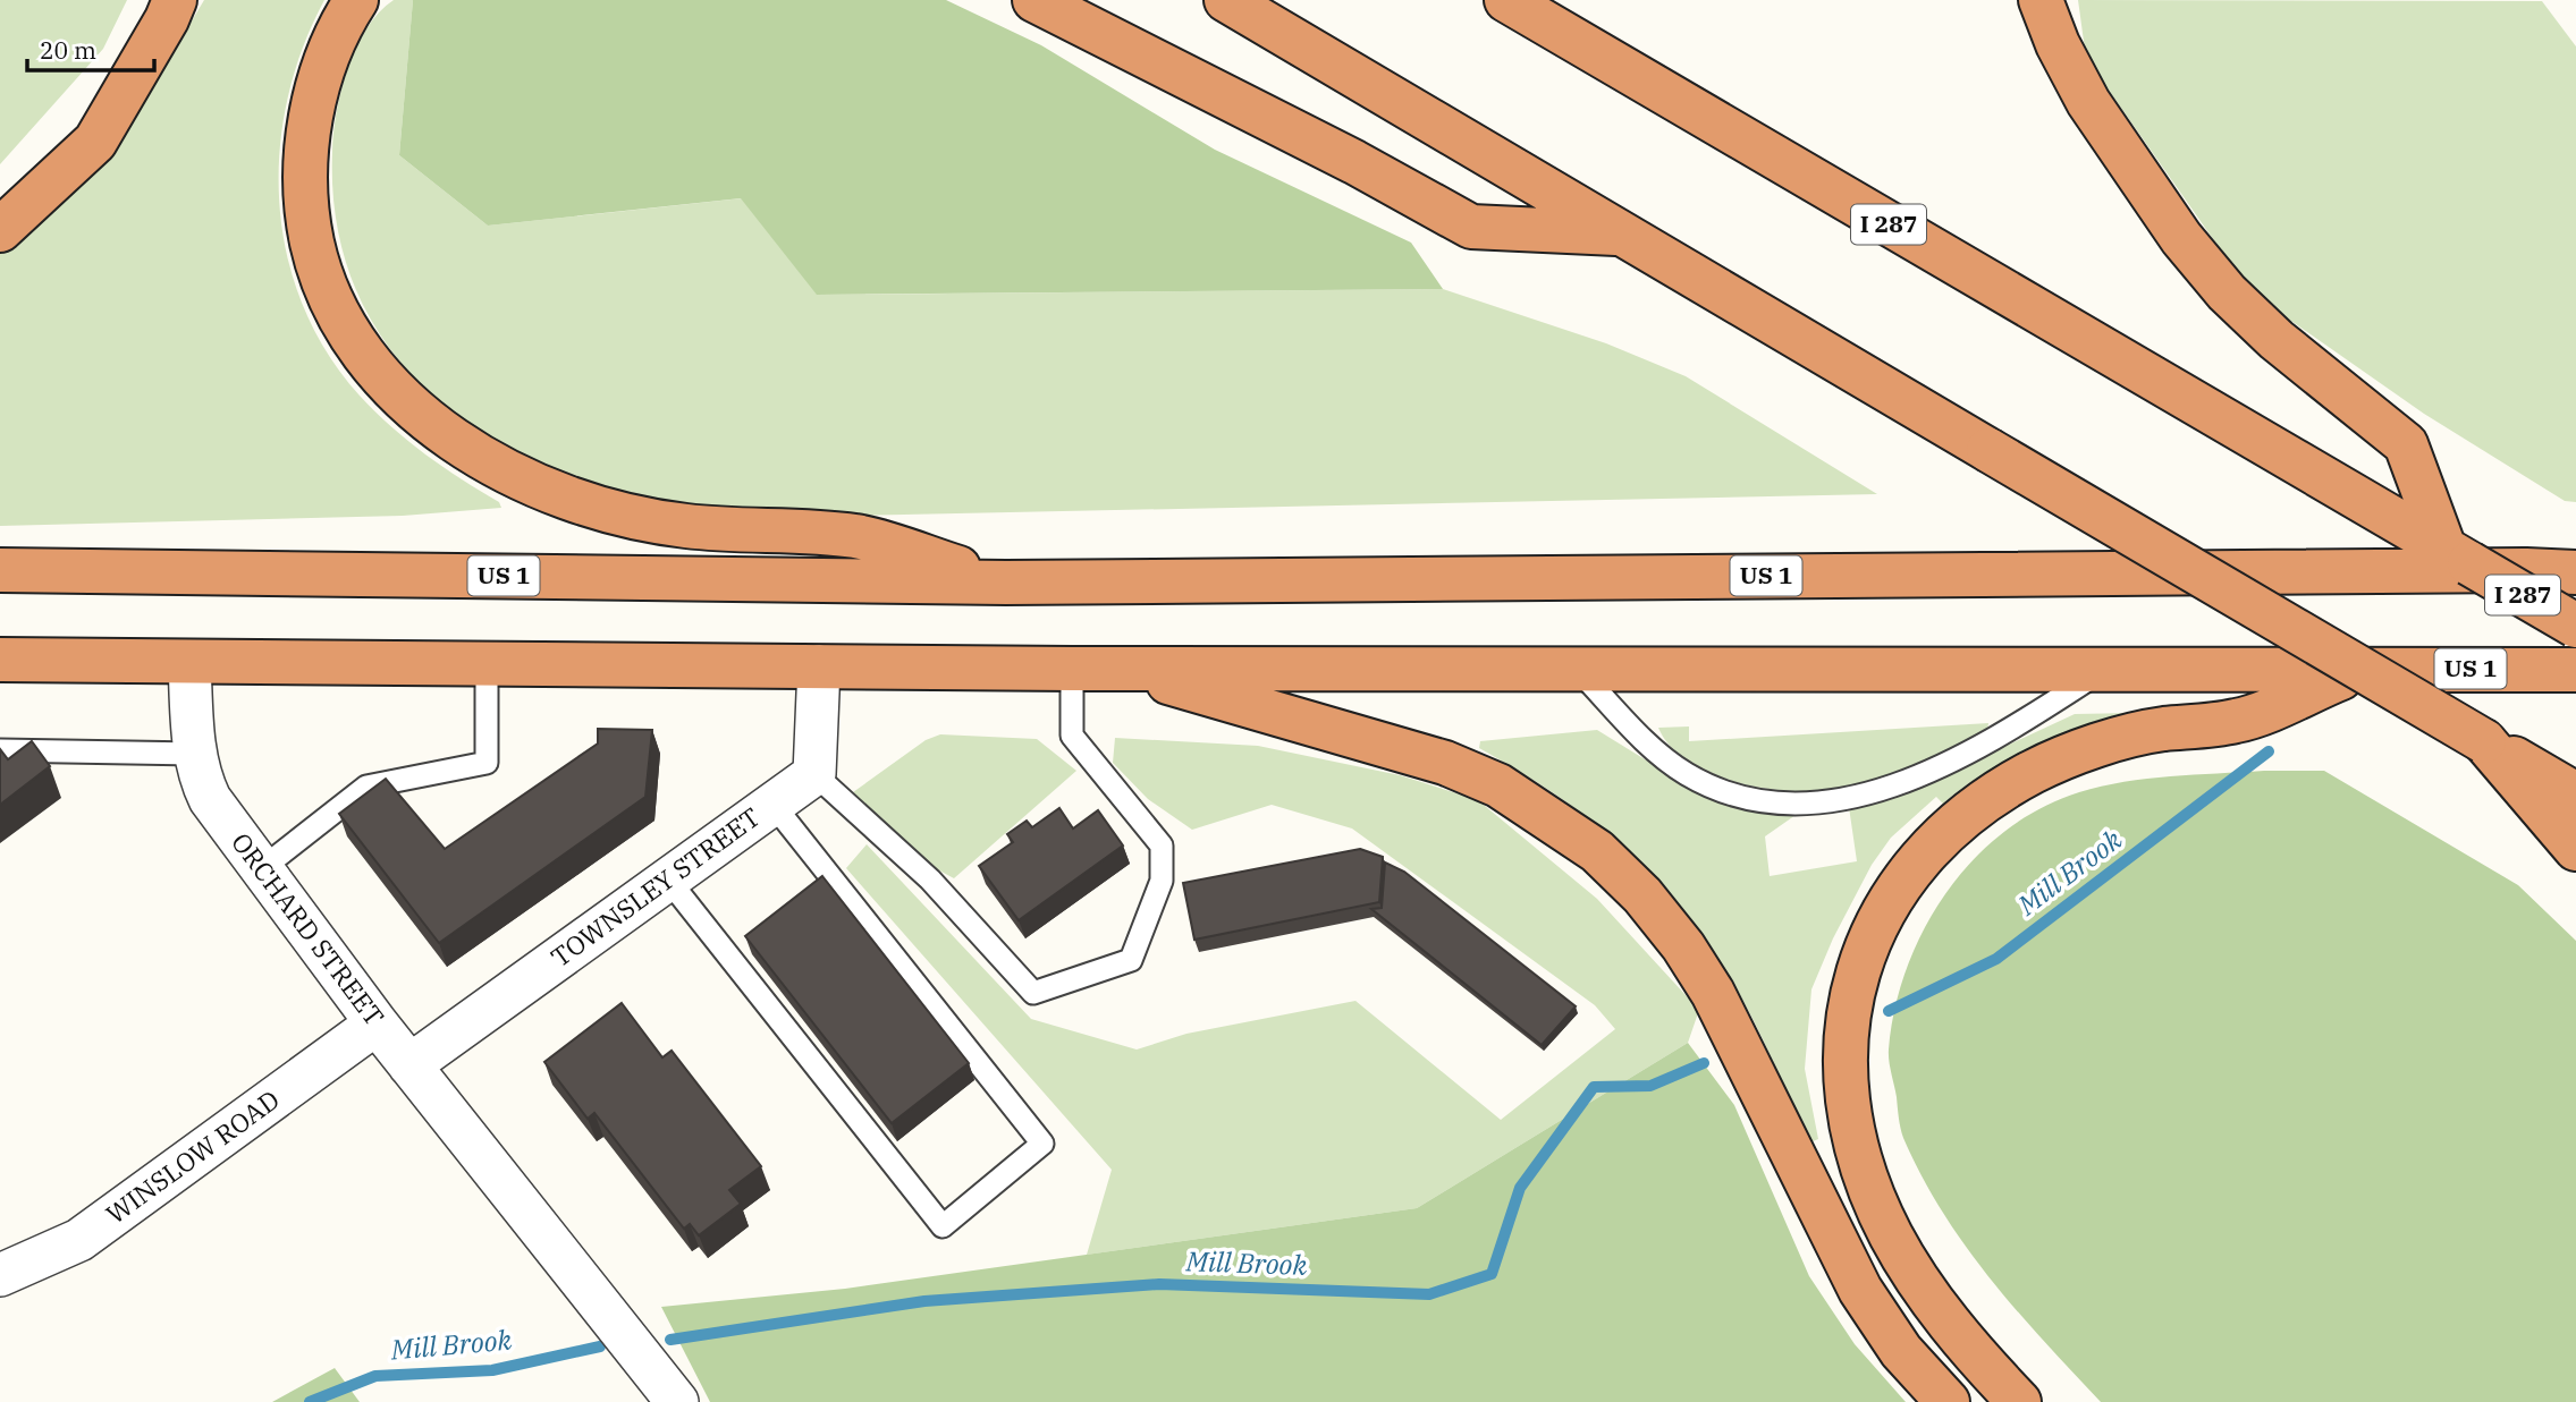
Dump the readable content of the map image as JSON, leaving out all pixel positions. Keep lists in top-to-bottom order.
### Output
{
  "streets": {
    "highway": ["I 287", "US 1"],
    "street": ["TOWNSLEY STREET", "ORCHARD STREET", "WINSLOW ROAD"]
  },
  "crossings": [
    ["US 1", "ORCHARD STREET"],
    ["TOWNSLEY STREET", "ORCHARD STREET"],
    ["ORCHARD STREET", "WINSLOW ROAD"]
  ],
  "water": ["Mill Brook"],
  "scale_bar": "20 m"
}
